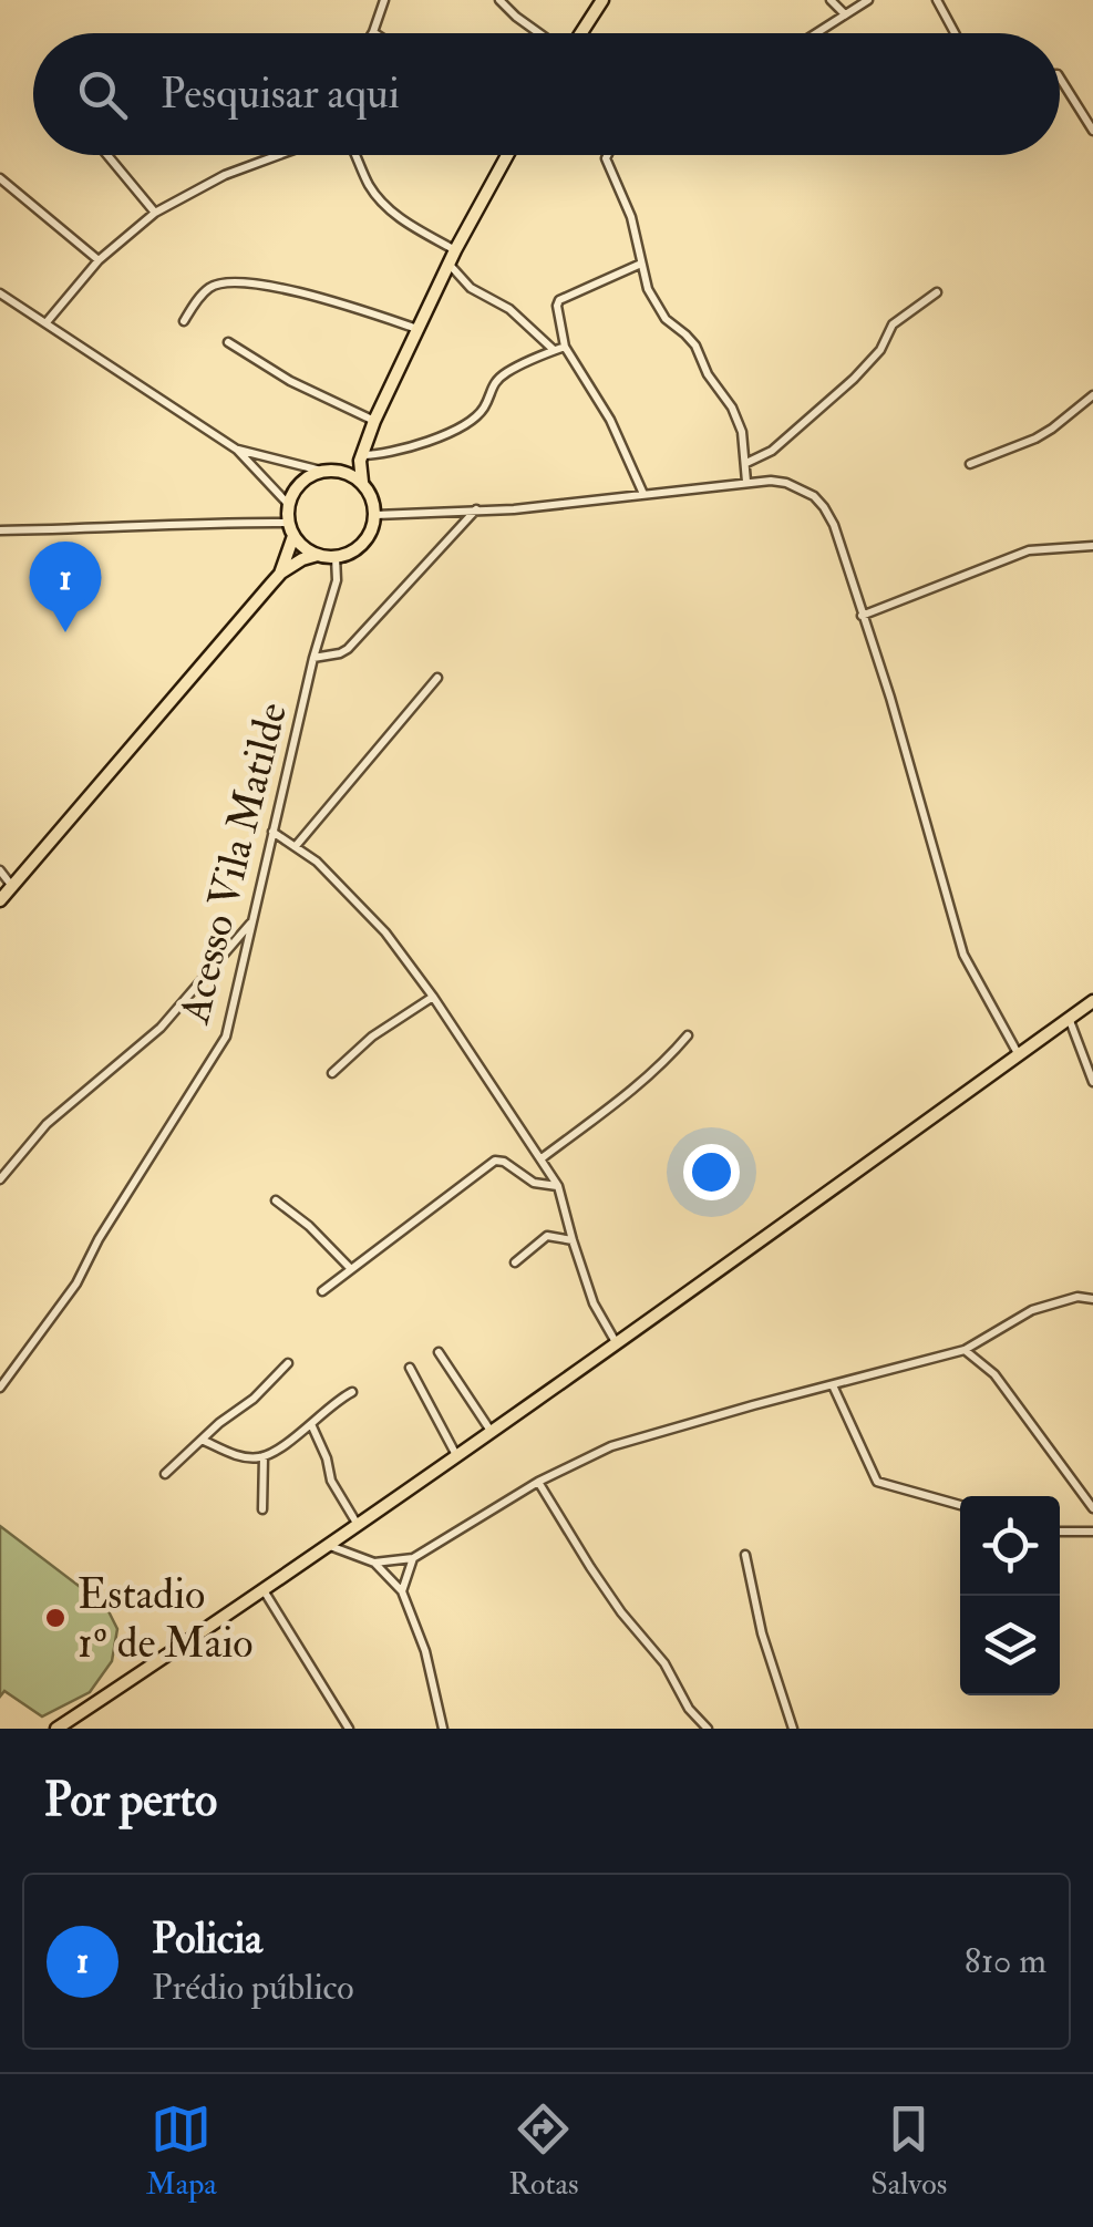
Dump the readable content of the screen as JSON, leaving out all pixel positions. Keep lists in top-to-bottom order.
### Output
{
  "streets": {
    "street": ["Acesso Vila Matilde"]
  },
  "places": ["Estadio 1º de Maio"],
  "page": {
    "search": "Pesquisar aqui",
    "pins": "1",
    "heading": "Por perto",
    "list": [
      {
        "mark": "1",
        "name": "Policia",
        "note": "Prédio público",
        "value": "810 m"
      }
    ],
    "nav": ["Mapa", "Rotas", "Salvos"]
  }
}
